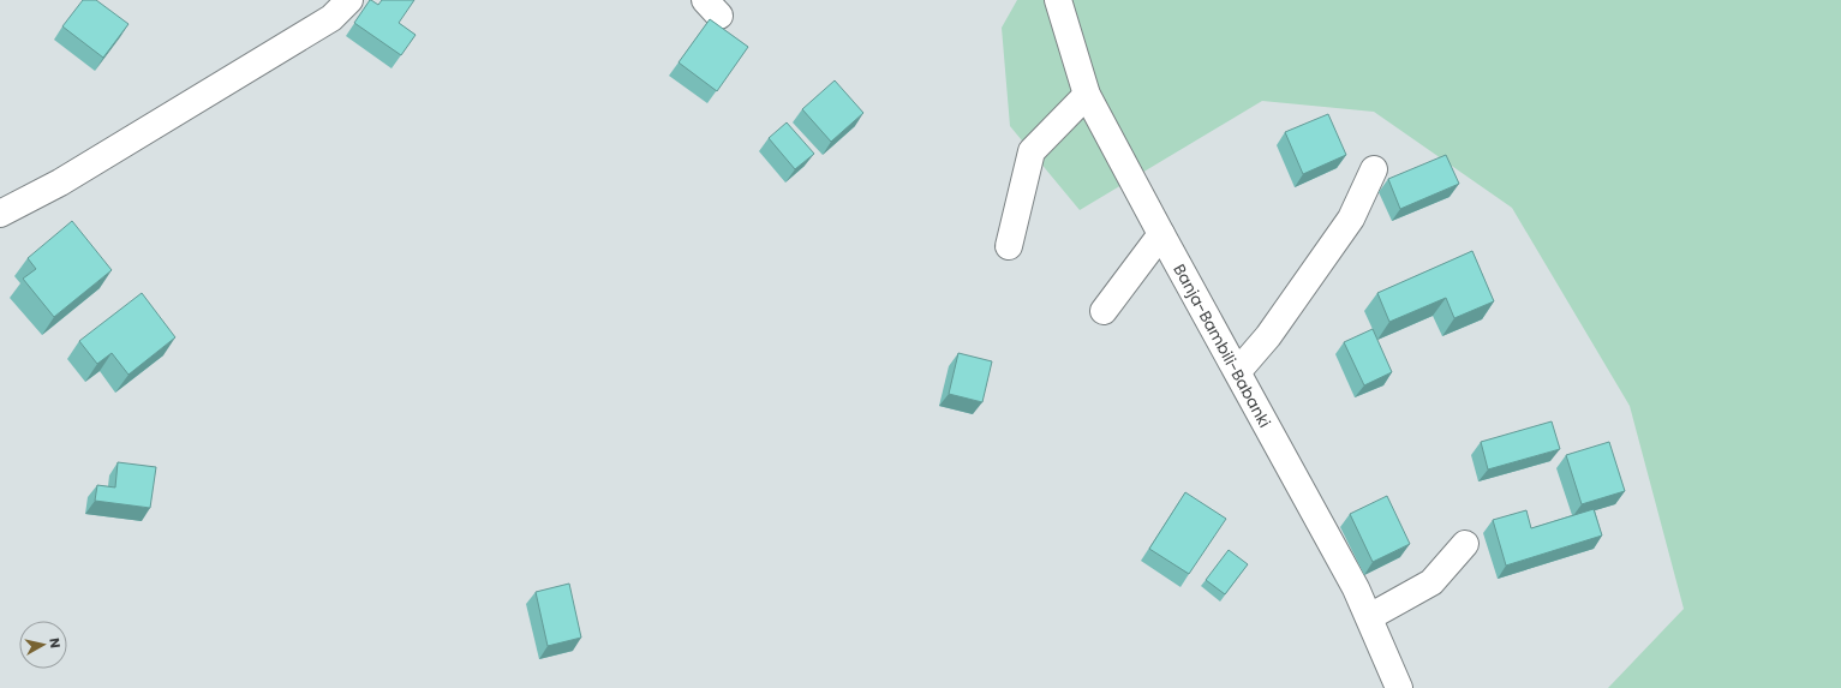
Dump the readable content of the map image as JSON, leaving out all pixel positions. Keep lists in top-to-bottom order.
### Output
{
  "streets": {
    "street": ["Banja-Bambili-Babanki"]
  },
  "north": "right"
}
